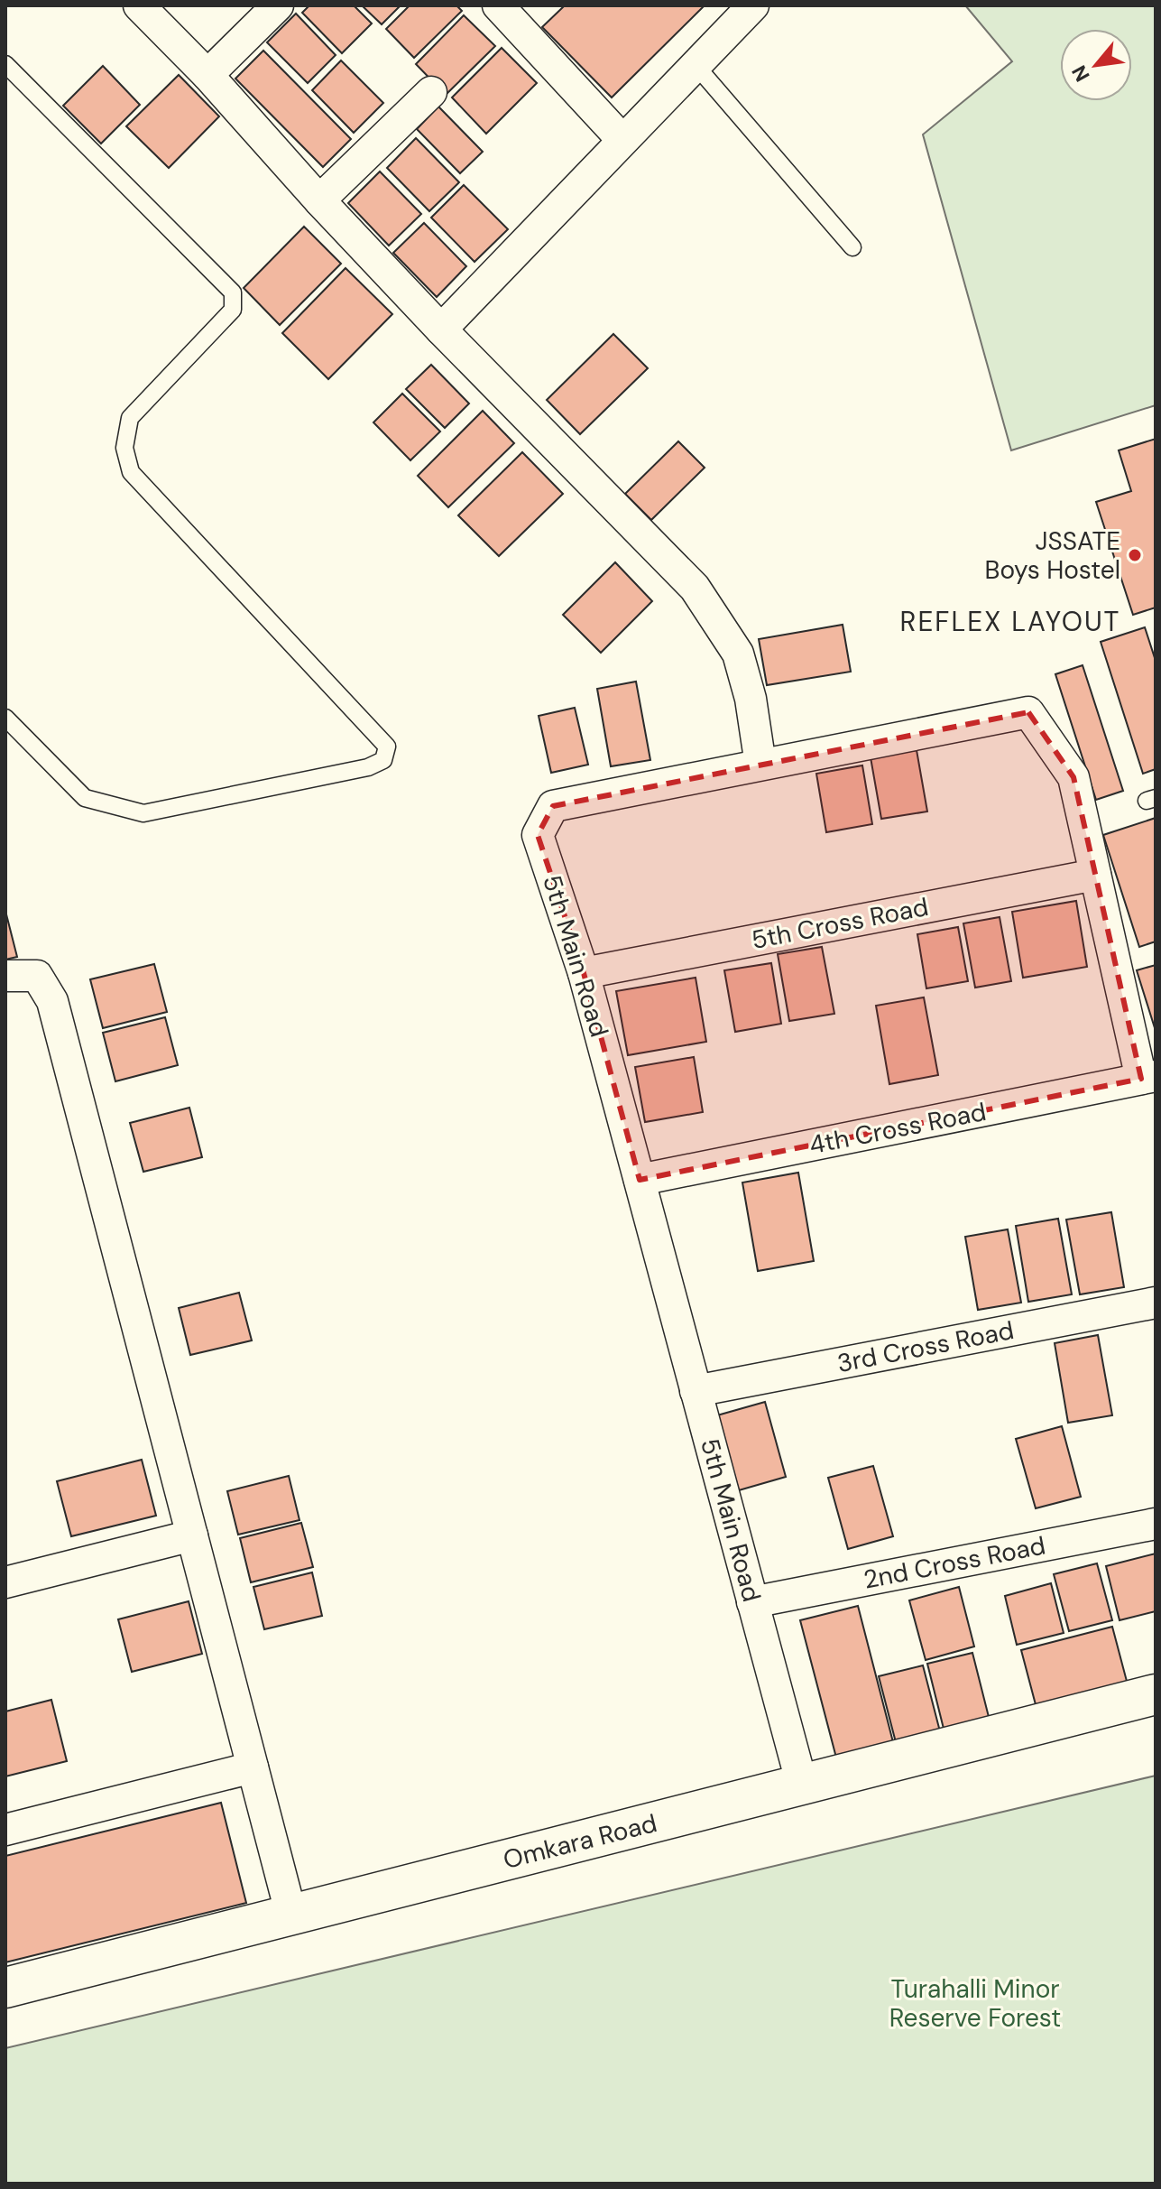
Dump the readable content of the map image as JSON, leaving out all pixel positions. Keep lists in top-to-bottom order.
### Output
{
  "streets": {
    "street": [
      "5th Cross Road",
      "5th Main Road",
      "4th Cross Road",
      "3rd Cross Road",
      "2nd Cross Road",
      "Omkara Road"
    ]
  },
  "crossings": [
    ["5th Cross Road", "5th Main Road"],
    ["5th Main Road", "4th Cross Road"],
    ["5th Main Road", "3rd Cross Road"],
    ["5th Main Road", "2nd Cross Road"],
    ["5th Main Road", "Omkara Road"]
  ],
  "districts": ["REFLEX LAYOUT"],
  "parks": ["Turahalli Minor Reserve Forest"],
  "places": ["JSSATE Boys Hostel"],
  "north": "bottom left"
}
